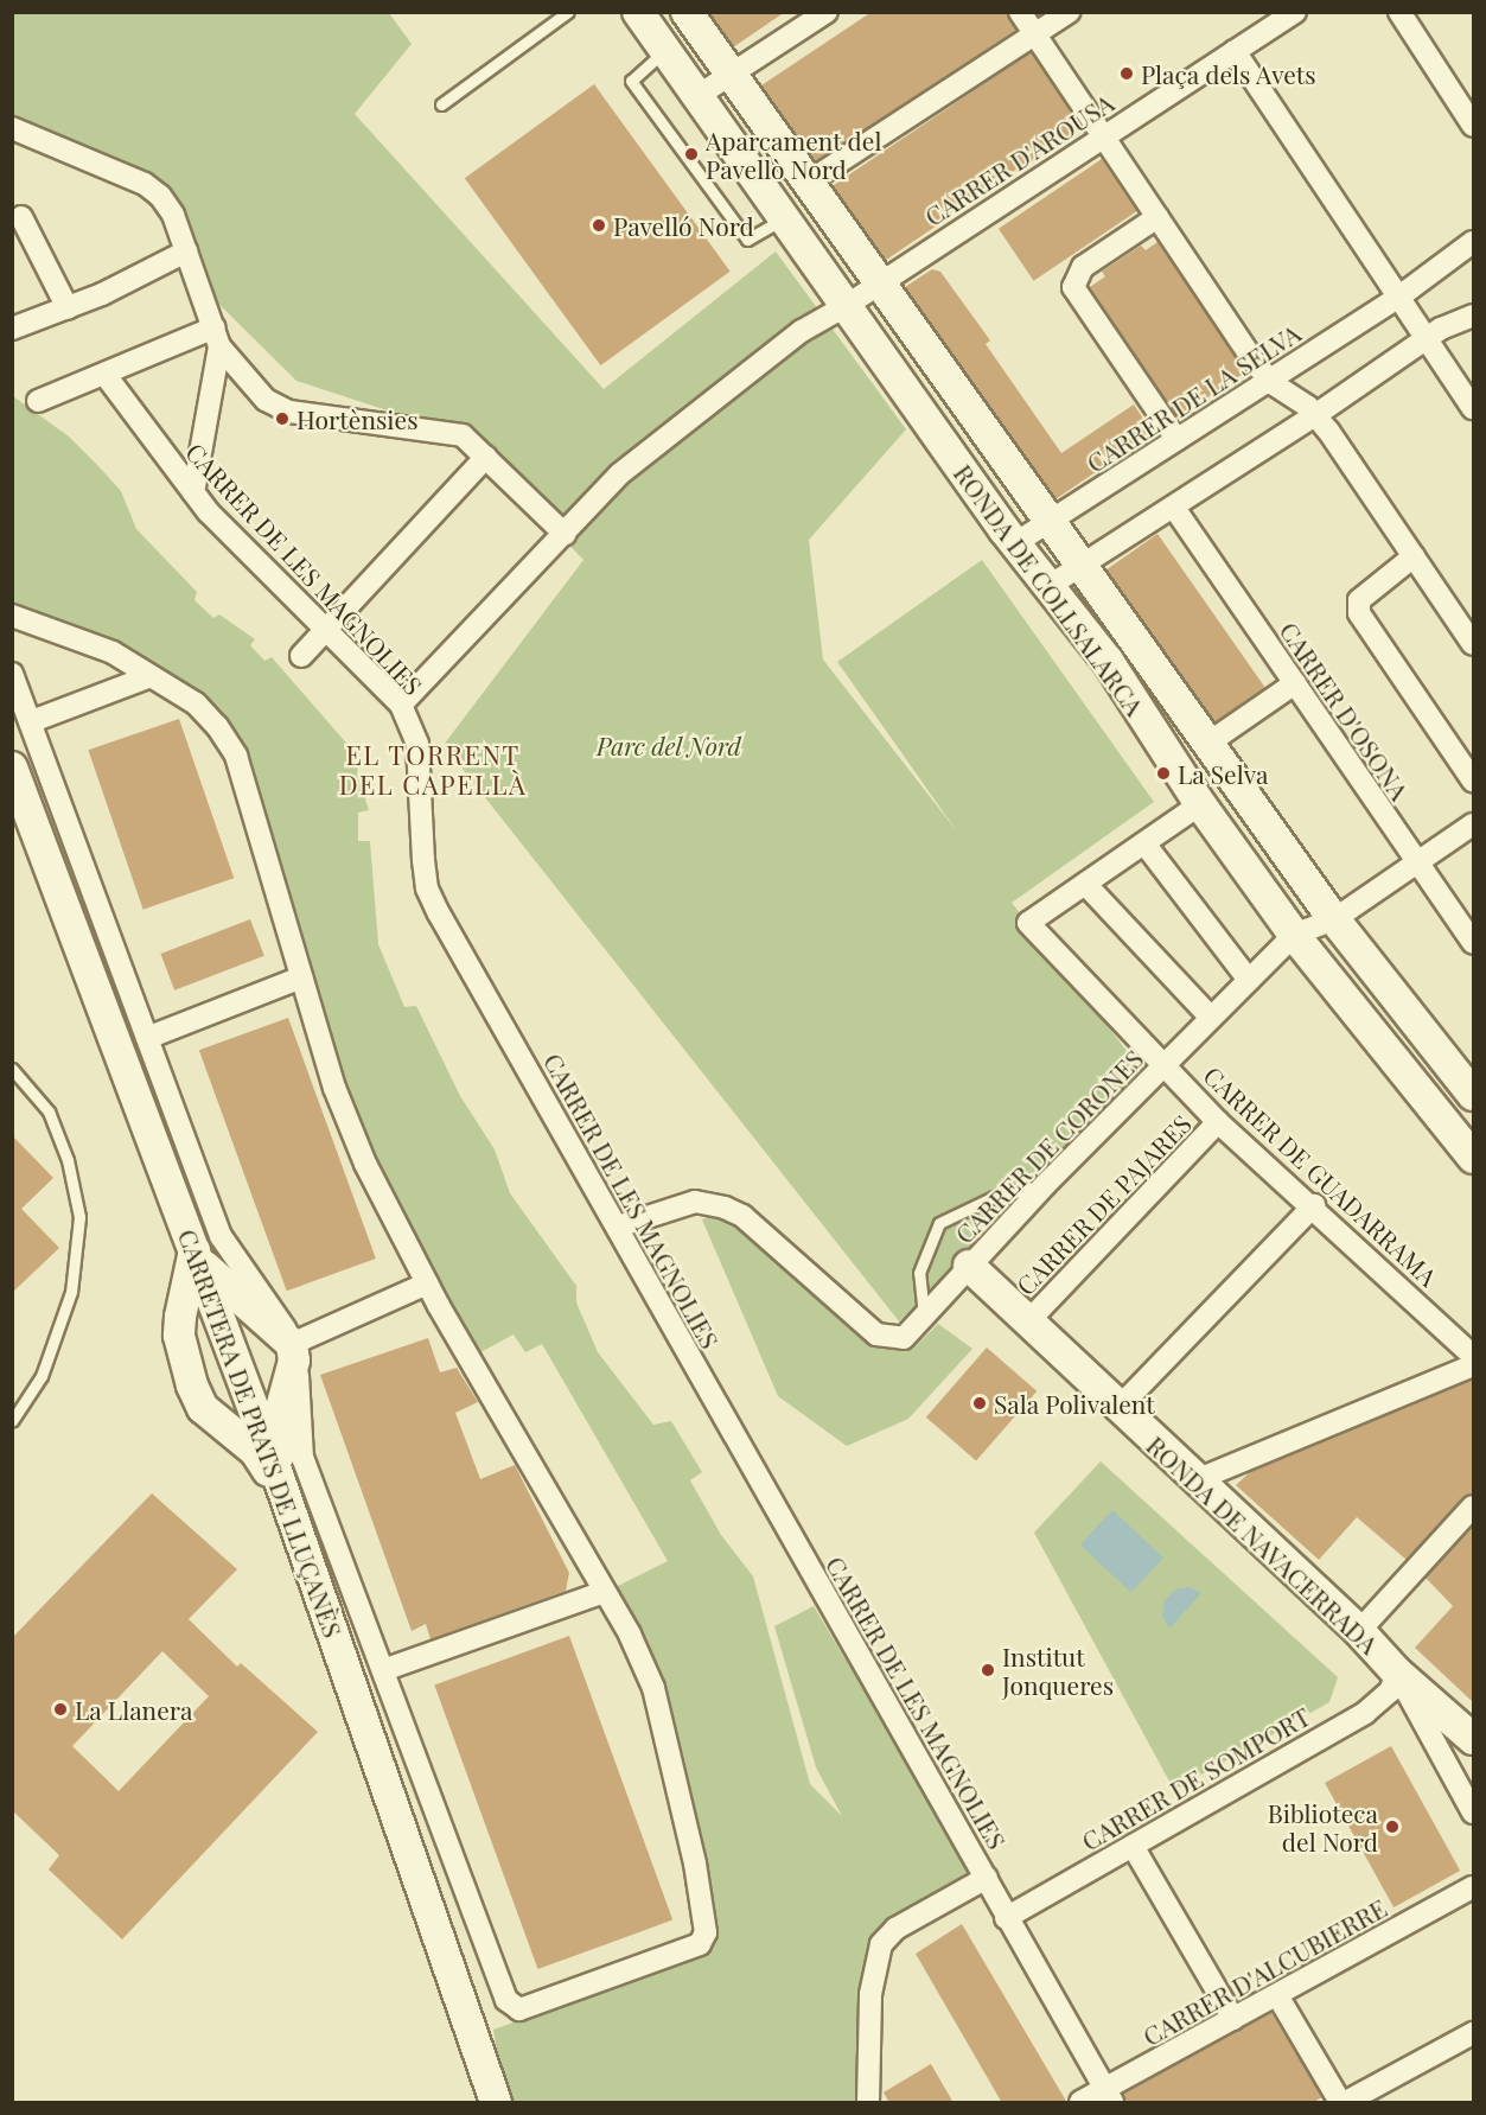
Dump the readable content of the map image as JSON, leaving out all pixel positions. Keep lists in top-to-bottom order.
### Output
{
  "streets": {
    "street": [
      "CARRER D'AROUSA",
      "CARRER DE LA SELVA",
      "CARRER DE LES MAGNOLIES",
      "RONDA DE COLLSALARCA",
      "CARRER D'OSONA",
      "CARRER DE CORONES",
      "CARRER DE GUADARRAMA",
      "CARRER DE PAJARES",
      "CARRETERA DE PRATS DE LLUÇANÈS",
      "RONDA DE NAVACERRADA",
      "CARRER DE SOMPORT",
      "CARRER D'ALCUBIERRE"
    ]
  },
  "crossings": [
    ["CARRER D'AROUSA", "CARRER DE LES MAGNOLIES"],
    ["CARRER D'AROUSA", "RONDA DE COLLSALARCA"],
    ["CARRER DE LA SELVA", "RONDA DE COLLSALARCA"],
    ["CARRER DE LES MAGNOLIES", "CARRER DE SOMPORT"],
    ["CARRER DE LES MAGNOLIES", "CARRER D'ALCUBIERRE"],
    ["RONDA DE COLLSALARCA", "CARRER DE CORONES"],
    ["CARRER DE CORONES", "CARRER DE GUADARRAMA"],
    ["CARRER DE CORONES", "RONDA DE NAVACERRADA"],
    ["CARRER DE GUADARRAMA", "CARRER DE PAJARES"],
    ["CARRER DE PAJARES", "RONDA DE NAVACERRADA"],
    ["RONDA DE NAVACERRADA", "CARRER DE SOMPORT"]
  ],
  "districts": ["EL TORRENT DEL CAPELLÀ"],
  "parks": ["Parc del Nord"],
  "places": [
    "Plaça dels Avets",
    "Aparcament del Pavellò Nord",
    "Pavelló Nord",
    "Hortènsies",
    "La Selva",
    "Sala Polivalent",
    "Institut Jonqueres",
    "La Llanera",
    "Biblioteca del Nord"
  ]
}
